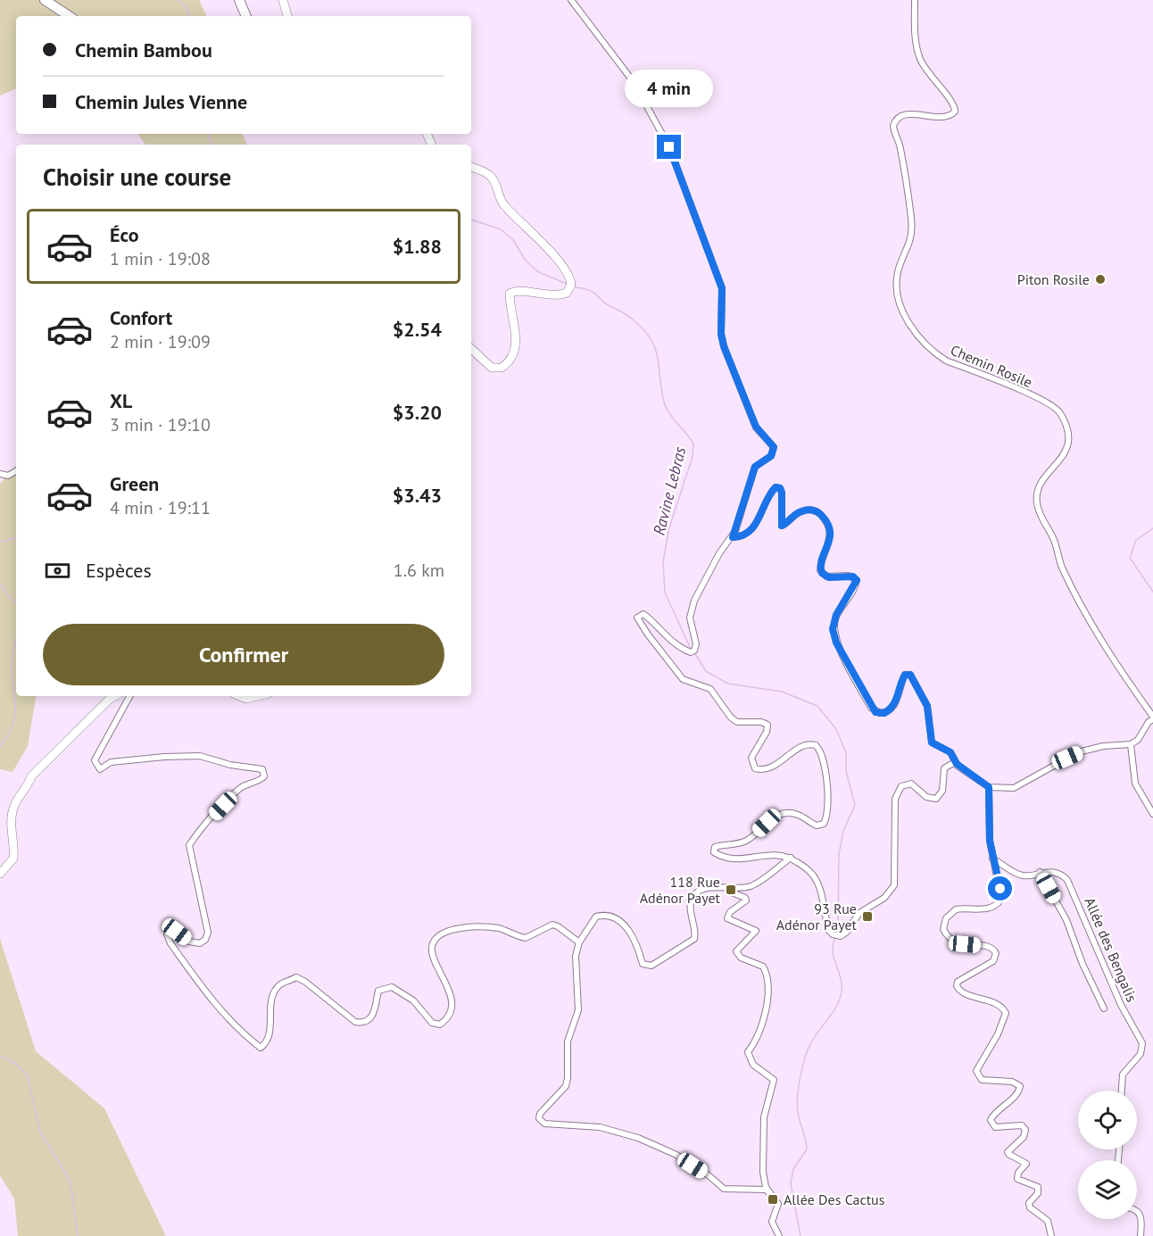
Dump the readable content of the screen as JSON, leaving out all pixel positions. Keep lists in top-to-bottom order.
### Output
{
  "streets": {
    "street": ["Chemin Rosile", "Allée des Bengalis"]
  },
  "water": ["Ravine Lebras"],
  "places": {
    "other": ["Piton Rosile"],
    "transit": ["118 Rue Adénor Payet", "93 Rue Adénor Payet", "Allée Des Cactus"]
  },
  "page": {
    "banner": ["Chemin Bambou", "Chemin Jules Vienne"],
    "bubble": "4 min",
    "heading": "Choisir une course",
    "list": [
      {
        "name": "Éco",
        "note": "1 min · 19:08",
        "value": "$1.88"
      },
      {
        "name": "Confort",
        "note": "2 min · 19:09",
        "value": "$2.54"
      },
      {
        "name": "XL",
        "note": "3 min · 19:10",
        "value": "$3.20"
      },
      {
        "name": "Green",
        "note": "4 min · 19:11",
        "value": "$3.43"
      }
    ],
    "pay": ["Espèces", "1.6 km"],
    "buttons": "Confirmer"
  }
}
